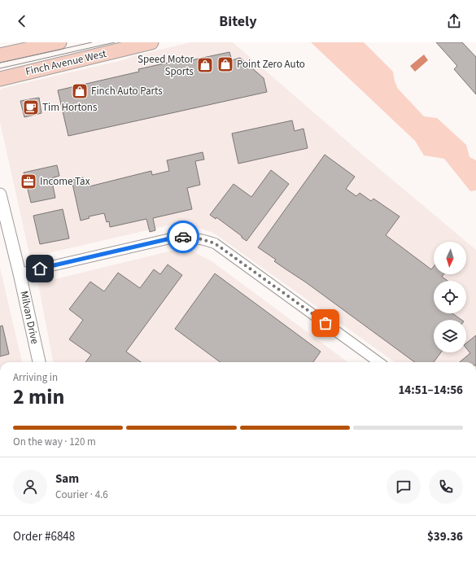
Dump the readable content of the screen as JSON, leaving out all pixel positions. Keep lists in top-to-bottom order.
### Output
{
  "streets": {
    "main road": ["Finch Avenue West"],
    "street": ["Milvan Drive"]
  },
  "places": {
    "shop": ["Point Zero Auto", "Speed Motor Sports", "Finch Auto Parts"],
    "cafe": ["Tim Hortons"],
    "office": ["Income Tax"]
  },
  "north": "bottom",
  "page": {
    "header": "Bitely",
    "heading": ["2 min", "Arriving in", "14:51–14:56"],
    "panel": [
      "Sam",
      "Courier · 4.6",
      "Order #6848",
      "$39.36"
    ],
    "bar": "On the way · 120 m"
  }
}
